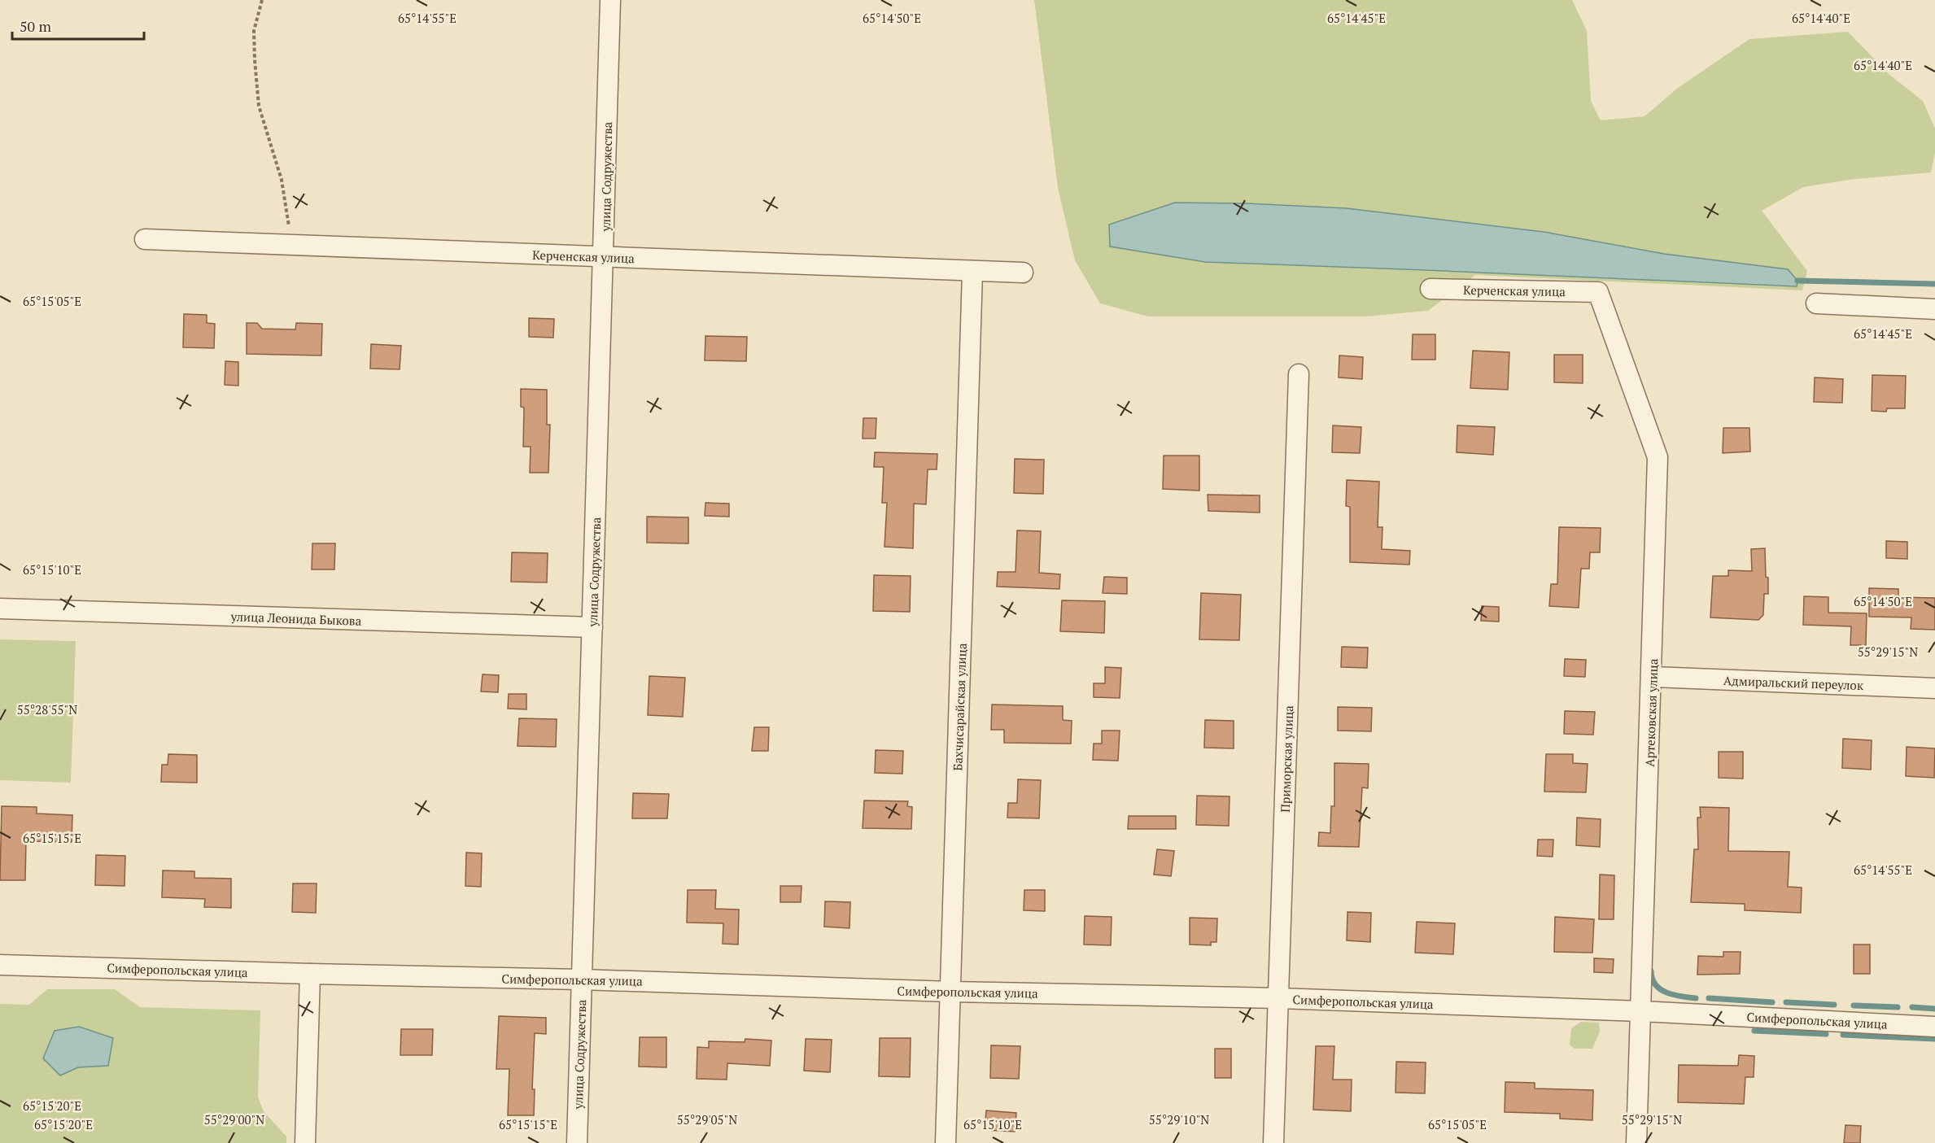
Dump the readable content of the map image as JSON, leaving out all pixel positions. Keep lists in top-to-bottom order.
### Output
{
  "streets": {
    "street": [
      "улица Содружества",
      "Керченская улица",
      "улица Леонида Быкова",
      "Адмиральский переулок",
      "Бахчисарайская улица",
      "Артековская улица",
      "Приморская улица",
      "Симферопольская улица"
    ]
  },
  "crossings": [
    ["улица Содружества", "Керченская улица"],
    ["улица Содружества", "улица Леонида Быкова"],
    ["улица Содружества", "Симферопольская улица"],
    ["Керченская улица", "Бахчисарайская улица"],
    ["Керченская улица", "Артековская улица"],
    ["Адмиральский переулок", "Артековская улица"],
    ["Бахчисарайская улица", "Симферопольская улица"],
    ["Артековская улица", "Симферопольская улица"],
    ["Приморская улица", "Симферопольская улица"]
  ],
  "scale_bar": "50 m",
  "coordinates": [
    "65°14'40\"E",
    "65°14'55\"E",
    "65°14'50\"E",
    "65°14'45\"E",
    "65°15'05\"E",
    "65°15'10\"E",
    "55°29'15\"N",
    "55°28'55\"N",
    "65°15'15\"E",
    "65°15'20\"E",
    "55°29'00\"N",
    "55°29'05\"N",
    "55°29'10\"N"
  ]
}
